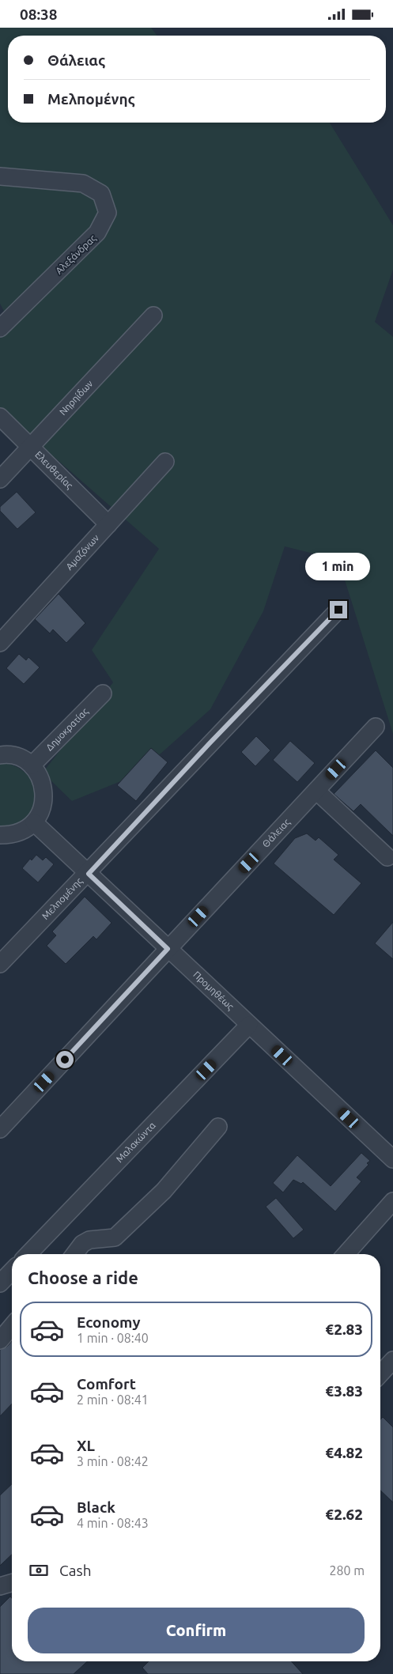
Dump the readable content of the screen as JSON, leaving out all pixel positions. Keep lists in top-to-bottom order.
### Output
{
  "streets": {
    "street": [
      "Αλεξάνδρας",
      "Νηρηίδων",
      "Ελευθερίας",
      "Αμαζόνων",
      "Δημοκρατίας",
      "Θάλειας",
      "Μελπομένης",
      "Προμηθέως",
      "Μαλακώντα"
    ]
  },
  "crossings": [
    ["Νηρηίδων", "Ελευθερίας"],
    ["Ελευθερίας", "Αμαζόνων"],
    ["Θάλειας", "Προμηθέως"],
    ["Μελπομένης", "Προμηθέως"],
    ["Προμηθέως", "Μαλακώντα"]
  ],
  "page": {
    "status": "08:38",
    "banner": ["Θάλειας", "Μελπομένης"],
    "bubble": "1 min",
    "heading": "Choose a ride",
    "list": [
      {
        "name": "Economy",
        "note": "1 min · 08:40",
        "value": "€2.83"
      },
      {
        "name": "Comfort",
        "note": "2 min · 08:41",
        "value": "€3.83"
      },
      {
        "name": "XL",
        "note": "3 min · 08:42",
        "value": "€4.82"
      },
      {
        "name": "Black",
        "note": "4 min · 08:43",
        "value": "€2.62"
      }
    ],
    "pay": ["Cash", "280 m"],
    "buttons": "Confirm"
  }
}
